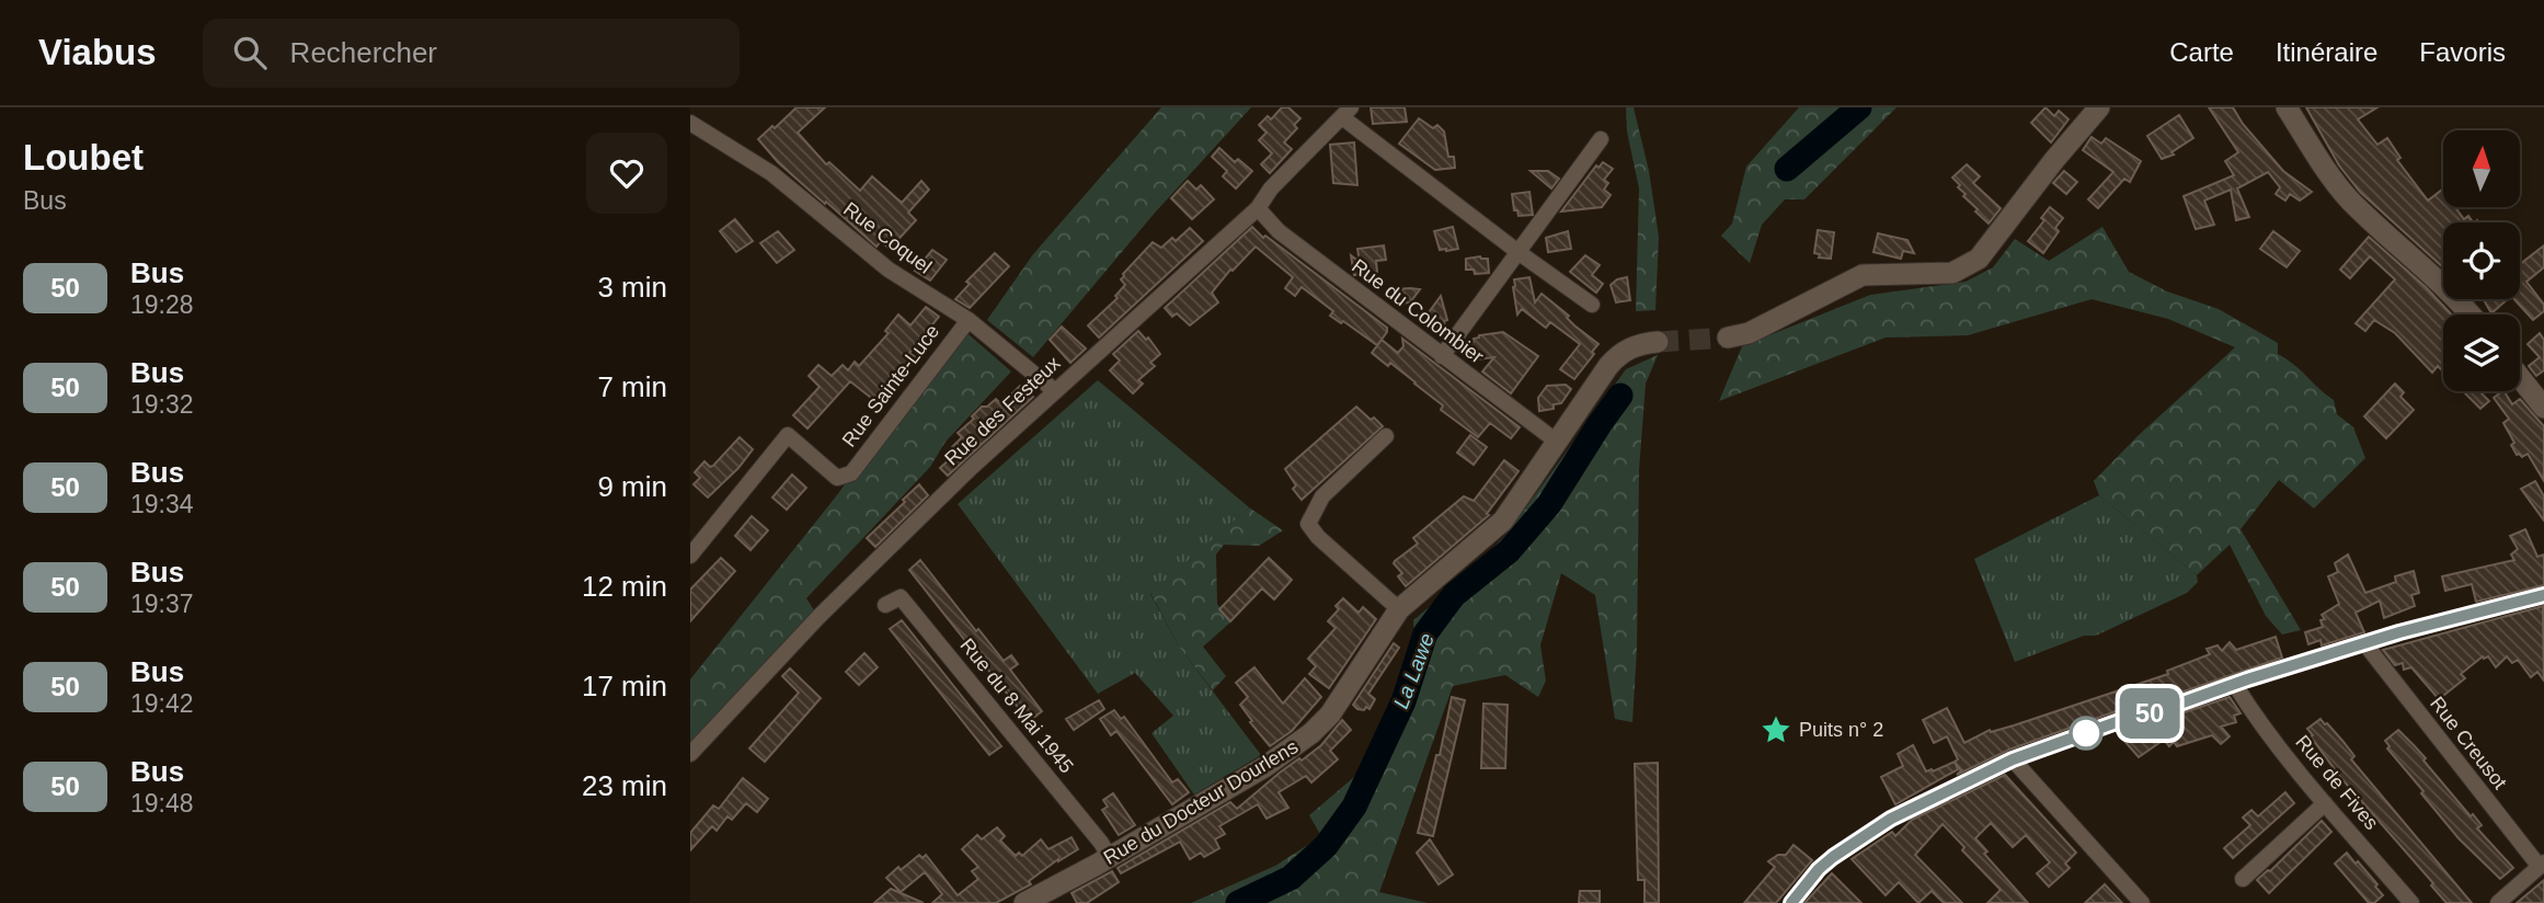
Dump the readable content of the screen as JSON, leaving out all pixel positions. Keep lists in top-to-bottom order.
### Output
{
  "streets": {
    "street": [
      "Rue Coquel",
      "Rue du Colombier",
      "Rue Sainte-Luce",
      "Rue des Festeux",
      "Rue du 8 Mai 1945",
      "Rue Creusot",
      "Rue de Fives",
      "Rue du Docteur Dourlens"
    ]
  },
  "crossings": [
    ["Rue Coquel", "Rue Sainte-Luce"],
    ["Rue Coquel", "Rue des Festeux"],
    ["Rue du Colombier", "Rue des Festeux"],
    ["Rue du Colombier", "Rue du Docteur Dourlens"],
    ["Rue du 8 Mai 1945", "Rue du Docteur Dourlens"]
  ],
  "water": ["La Lawe"],
  "places": {
    "place": ["Puits n° 2"]
  },
  "lines": ["bus line 50"],
  "north": "top",
  "page": {
    "header": "Viabus",
    "search": "Rechercher",
    "nav": ["Carte", "Itinéraire", "Favoris"],
    "heading": ["Loubet", "Bus"],
    "on_map": "50",
    "list": [
      {
        "mark": "50",
        "name": "Bus",
        "note": "19:28",
        "value": "3 min"
      },
      {
        "mark": "50",
        "name": "Bus",
        "note": "19:32",
        "value": "7 min"
      },
      {
        "mark": "50",
        "name": "Bus",
        "note": "19:34",
        "value": "9 min"
      },
      {
        "mark": "50",
        "name": "Bus",
        "note": "19:37",
        "value": "12 min"
      },
      {
        "mark": "50",
        "name": "Bus",
        "note": "19:42",
        "value": "17 min"
      },
      {
        "mark": "50",
        "name": "Bus",
        "note": "19:48",
        "value": "23 min"
      }
    ]
  }
}
